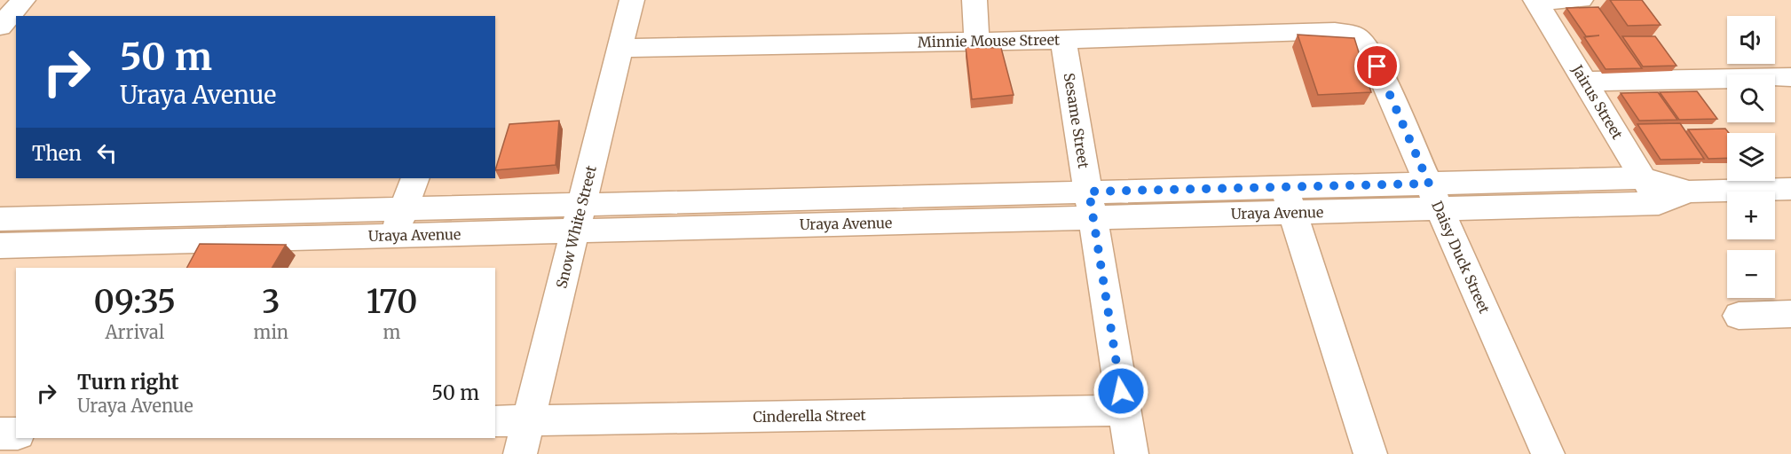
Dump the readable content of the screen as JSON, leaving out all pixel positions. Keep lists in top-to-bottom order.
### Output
{
  "streets": {
    "street": [
      "Minnie Mouse Street",
      "Jairus Street",
      "Sesame Street",
      "Uraya Avenue",
      "Snow White Street",
      "Daisy Duck Street",
      "Cinderella Street"
    ]
  },
  "crossings": [
    ["Minnie Mouse Street", "Sesame Street"],
    ["Minnie Mouse Street", "Snow White Street"],
    ["Minnie Mouse Street", "Daisy Duck Street"],
    ["Jairus Street", "Uraya Avenue"],
    ["Sesame Street", "Uraya Avenue"],
    ["Sesame Street", "Cinderella Street"],
    ["Uraya Avenue", "Snow White Street"],
    ["Uraya Avenue", "Daisy Duck Street"],
    ["Snow White Street", "Cinderella Street"]
  ],
  "page": {
    "map_buttons": ["+", "−"],
    "turn": ["50 m", "Uraya Avenue"],
    "then": "Then",
    "eta": [
      "09:35",
      "Arrival",
      "3",
      "min",
      "170",
      "m"
    ],
    "list": [
      {
        "name": "Turn right",
        "note": "Uraya Avenue",
        "value": "50 m"
      }
    ]
  }
}
